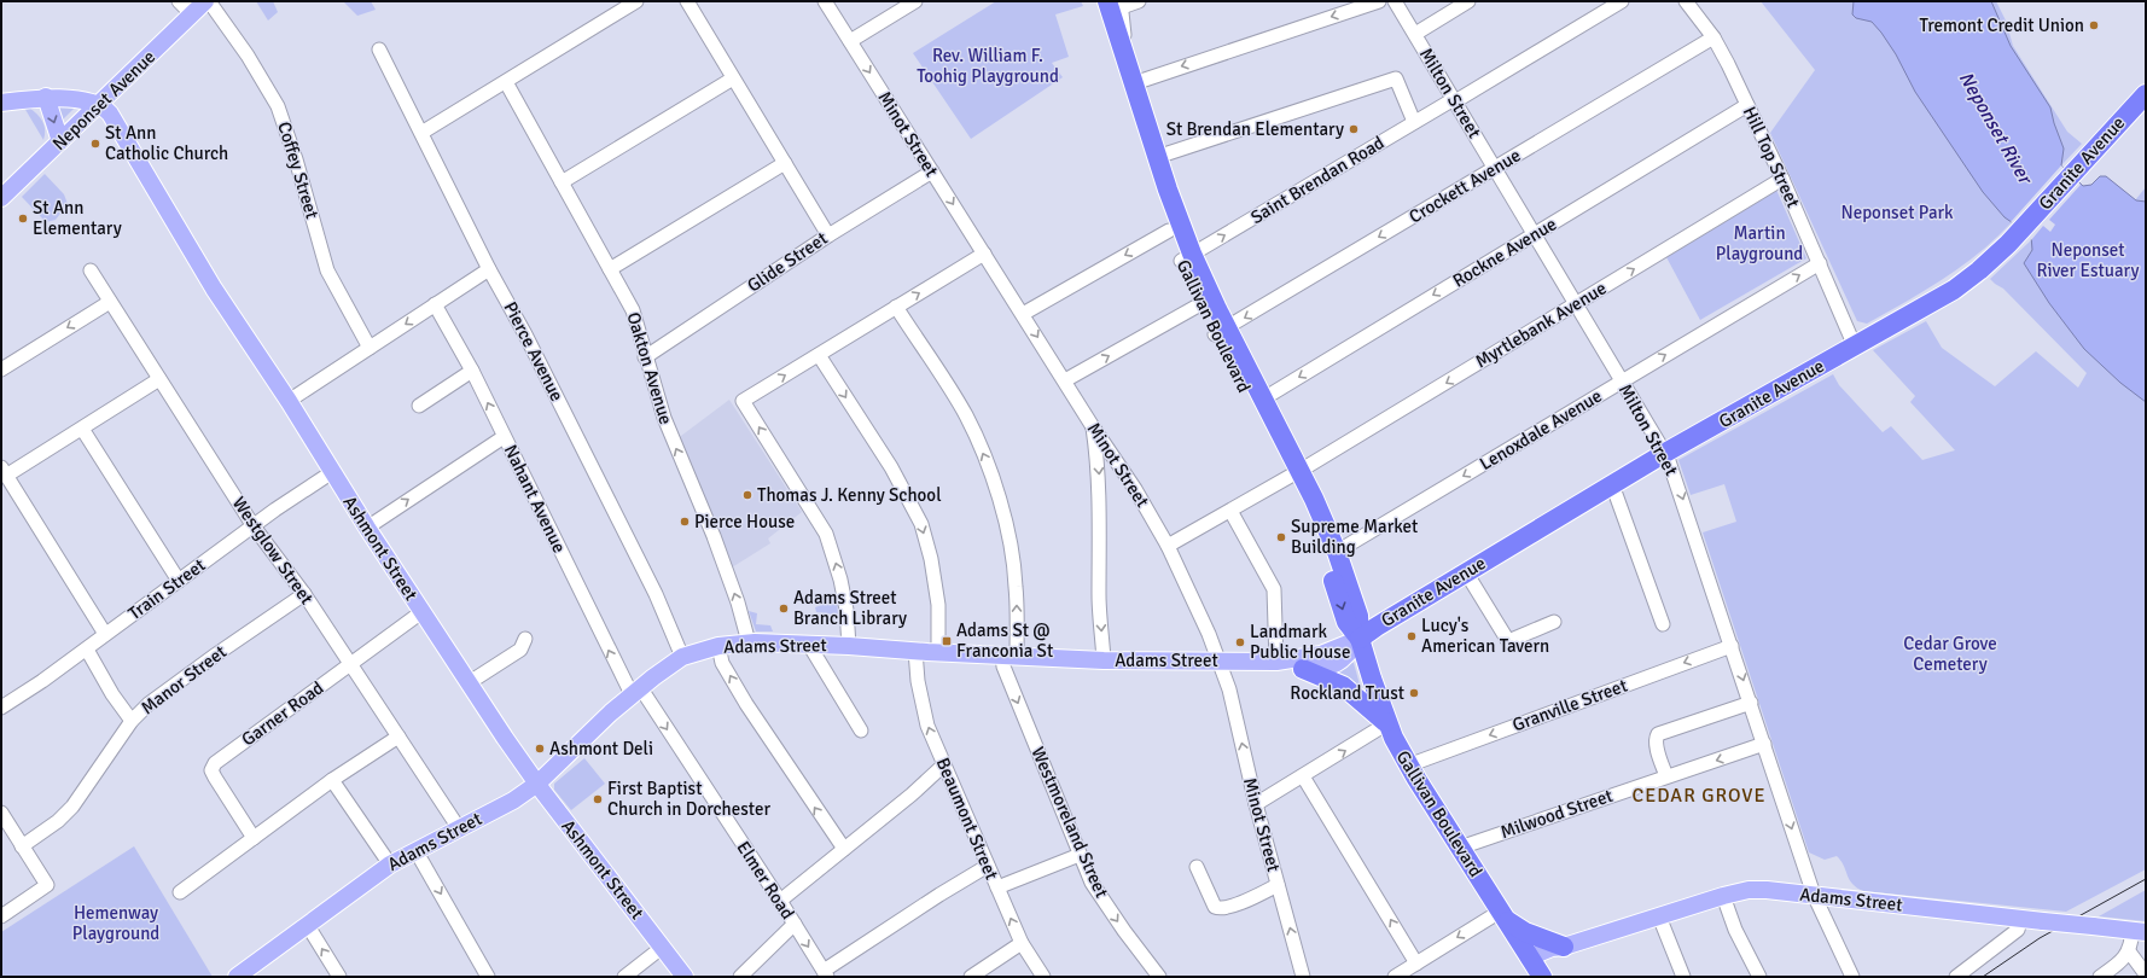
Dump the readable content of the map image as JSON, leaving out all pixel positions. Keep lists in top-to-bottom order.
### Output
{
  "streets": {
    "highway": ["Granite Avenue", "Gallivan Boulevard"],
    "main road": ["Neponset Avenue", "Ashmont Street", "Adams Street"],
    "street": [
      "Milton Street",
      "Minot Street",
      "Hill Top Street",
      "Coffey Street",
      "Saint Brendan Road",
      "Crockett Avenue",
      "Rockne Avenue",
      "Glide Street",
      "Myrtlebank Avenue",
      "Pierce Avenue",
      "Oakton Avenue",
      "Lenoxdale Avenue",
      "Nahant Avenue",
      "Westglow Street",
      "Train Street",
      "Manor Street",
      "Granville Street",
      "Garner Road",
      "Milwood Street",
      "Beaumont Street",
      "Westmoreland Street",
      "Elmer Road"
    ]
  },
  "crossings": [
    ["Milton Street", "Granite Avenue"],
    ["Milton Street", "Saint Brendan Road"],
    ["Milton Street", "Crockett Avenue"],
    ["Milton Street", "Rockne Avenue"],
    ["Milton Street", "Myrtlebank Avenue"],
    ["Milton Street", "Lenoxdale Avenue"],
    ["Milton Street", "Adams Street"],
    ["Milton Street", "Granville Street"],
    ["Milton Street", "Milwood Street"],
    ["Neponset Avenue", "Ashmont Street"],
    ["Minot Street", "Glide Street"],
    ["Minot Street", "Myrtlebank Avenue"],
    ["Minot Street", "Adams Street"],
    ["Hill Top Street", "Granite Avenue"],
    ["Hill Top Street", "Crockett Avenue"],
    ["Hill Top Street", "Rockne Avenue"],
    ["Hill Top Street", "Myrtlebank Avenue"],
    ["Hill Top Street", "Lenoxdale Avenue"],
    ["Granite Avenue", "Gallivan Boulevard"],
    ["Granite Avenue", "Adams Street"],
    ["Saint Brendan Road", "Gallivan Boulevard"],
    ["Crockett Avenue", "Gallivan Boulevard"],
    ["Rockne Avenue", "Gallivan Boulevard"],
    ["Glide Street", "Oakton Avenue"],
    ["Myrtlebank Avenue", "Gallivan Boulevard"],
    ["Gallivan Boulevard", "Lenoxdale Avenue"],
    ["Gallivan Boulevard", "Adams Street"],
    ["Gallivan Boulevard", "Granville Street"],
    ["Gallivan Boulevard", "Milwood Street"],
    ["Pierce Avenue", "Adams Street"],
    ["Oakton Avenue", "Adams Street"],
    ["Nahant Avenue", "Adams Street"],
    ["Nahant Avenue", "Elmer Road"],
    ["Ashmont Street", "Train Street"],
    ["Ashmont Street", "Adams Street"],
    ["Ashmont Street", "Garner Road"],
    ["Westglow Street", "Train Street"],
    ["Westglow Street", "Adams Street"],
    ["Westglow Street", "Manor Street"],
    ["Westglow Street", "Garner Road"],
    ["Adams Street", "Beaumont Street"],
    ["Adams Street", "Westmoreland Street"],
    ["Adams Street", "Elmer Road"]
  ],
  "one_way": [
    "Saint Brendan Road",
    "Crockett Avenue",
    "Rockne Avenue",
    "Oakton Avenue",
    "Nahant Avenue",
    "Granville Street"
  ],
  "districts": ["CEDAR GROVE"],
  "water": ["Neponset River"],
  "parks": [
    "Rev. William F. Toohig Playground",
    "Neponset Park",
    "Martin Playground",
    "Neponset River Estuary",
    "Cedar Grove Cemetery",
    "Hemenway Playground"
  ],
  "places": {
    "other": [
      "Tremont Credit Union",
      "St Brendan Elementary",
      "St Ann Catholic Church",
      "St Ann Elementary",
      "Thomas J. Kenny School",
      "Pierce House",
      "Supreme Market Building",
      "Adams Street Branch Library",
      "Lucy's American Tavern",
      "Landmark Public House",
      "Rockland Trust",
      "Ashmont Deli",
      "First Baptist Church in Dorchester"
    ],
    "transit": ["Adams St @ Franconia St"]
  }
}
